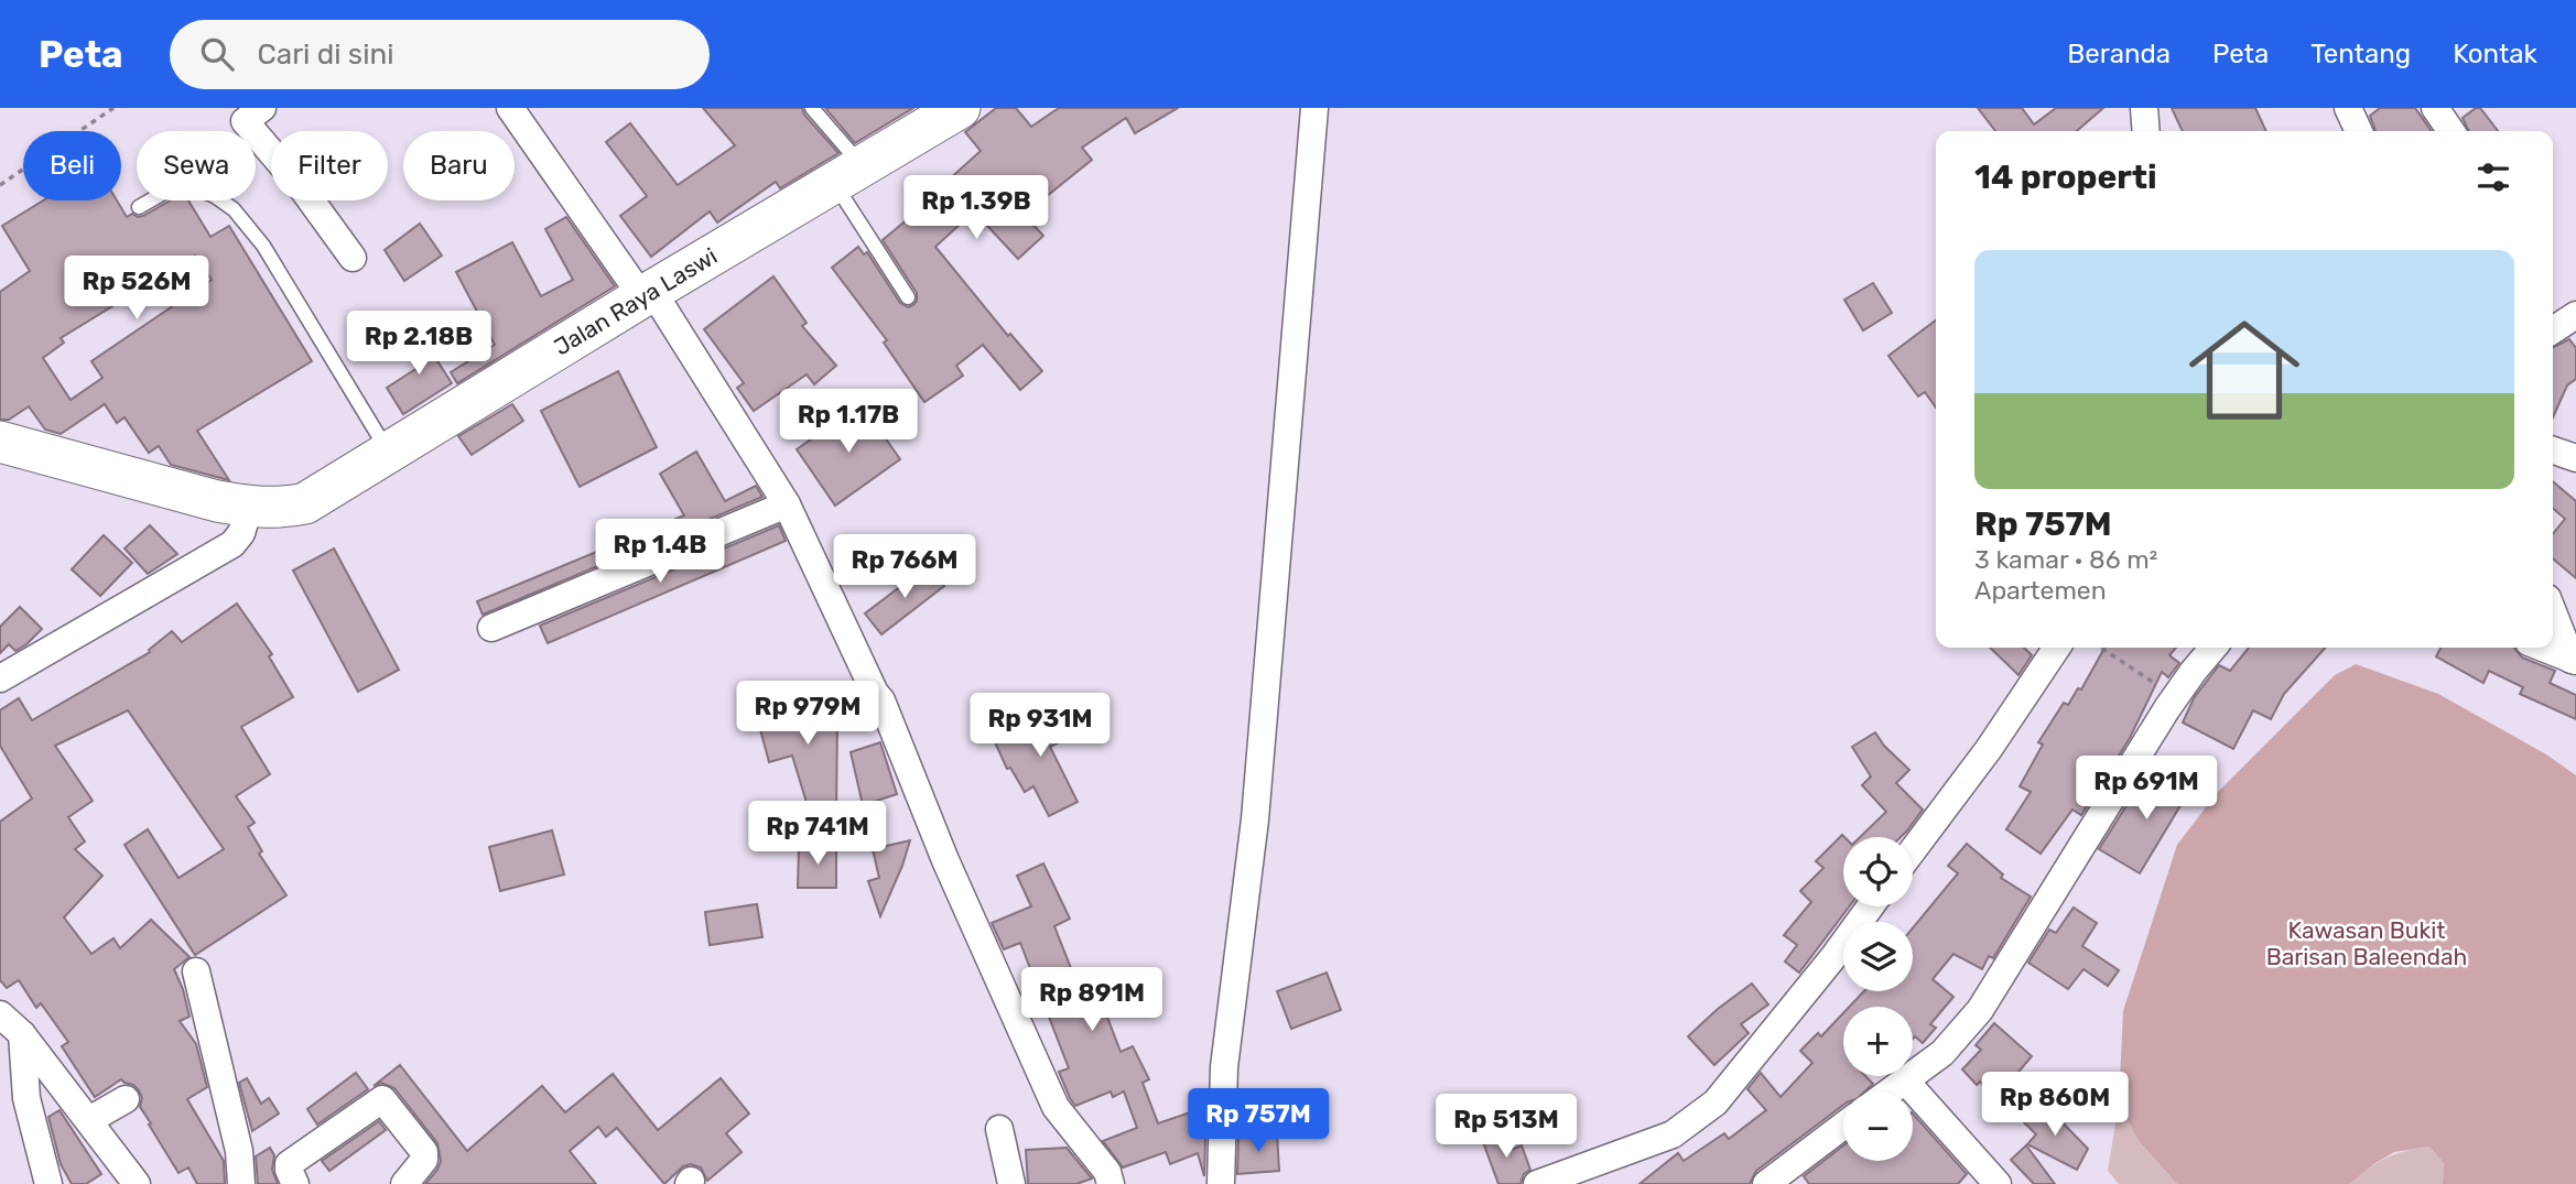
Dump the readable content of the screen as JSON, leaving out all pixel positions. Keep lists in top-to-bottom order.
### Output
{
  "streets": {
    "main road": ["Jalan Raya Laswi"]
  },
  "parks": ["Kawasan Bukit Barisan Baleendah"],
  "page": {
    "header": "Peta",
    "search": "Cari di sini",
    "nav": [
      "Beranda",
      "Peta",
      "Tentang",
      "Kontak"
    ],
    "chip": [
      "Beli",
      "Sewa",
      "Filter",
      "Baru"
    ],
    "heading": "14 properti",
    "price": [
      "Rp 1.39B",
      "Rp 526M",
      "Rp 2.18B",
      "Rp 1.17B",
      "Rp 1.4B",
      "Rp 766M",
      "Rp 979M",
      "Rp 931M",
      "Rp 691M",
      "Rp 741M",
      "Rp 891M",
      "Rp 860M",
      "Rp 757M",
      "Rp 513M"
    ],
    "list": [
      {
        "name": "Rp 757M",
        "note": "3 kamar · 86 m² · Apartemen"
      }
    ],
    "map_buttons": ["+", "−"]
  }
}
